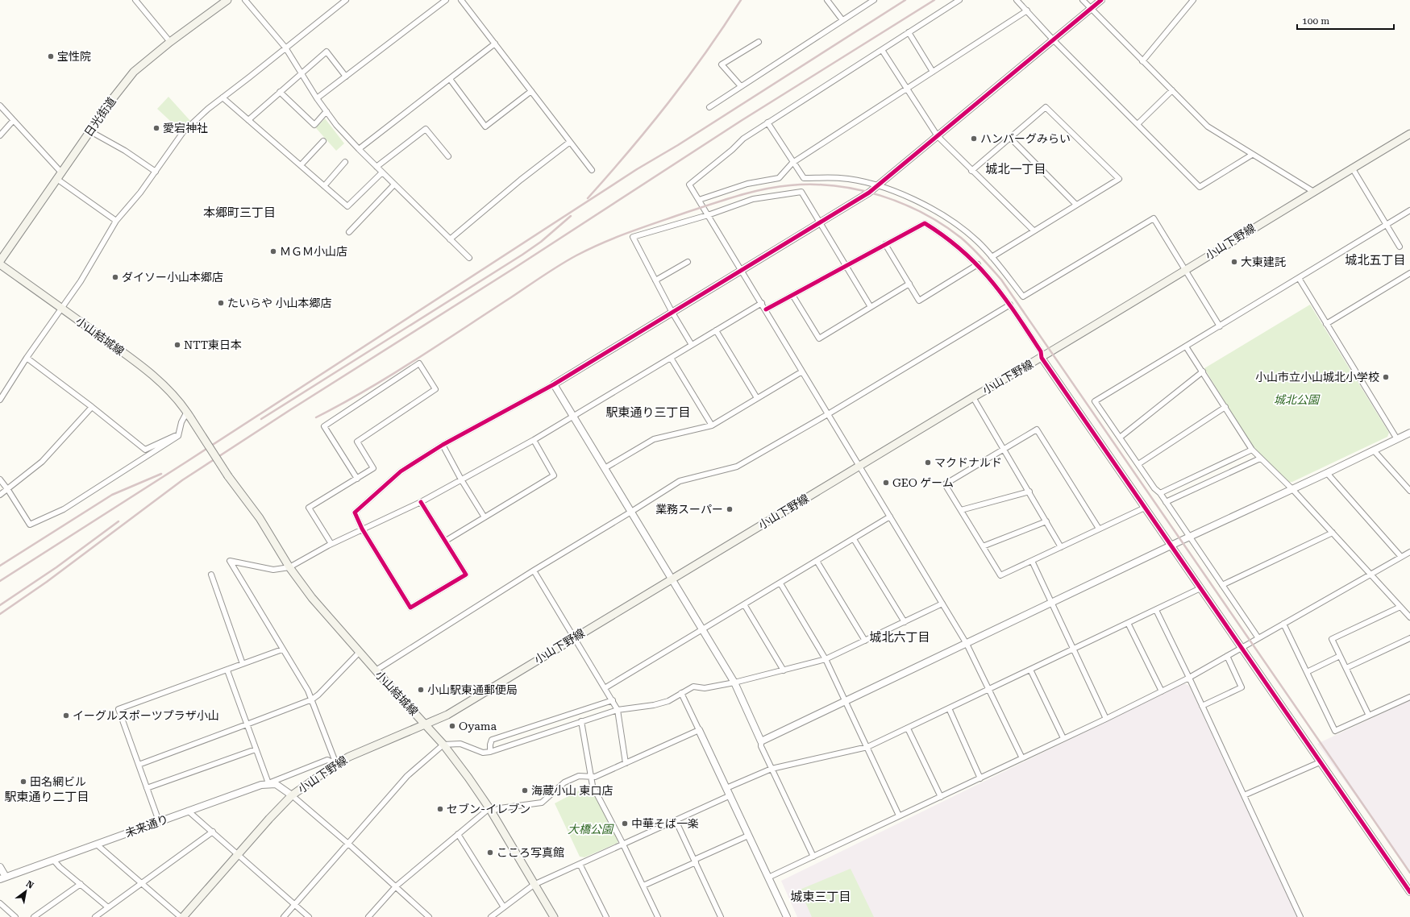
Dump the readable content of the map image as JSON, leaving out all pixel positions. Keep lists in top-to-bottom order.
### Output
{
  "streets": {
    "main road": ["日光街道", "小山下野線", "小山結城線"],
    "street": ["未来通り"]
  },
  "crossings": [
    ["小山下野線", "小山結城線"]
  ],
  "districts": [
    "城北一丁目",
    "本郷町三丁目",
    "城北五丁目",
    "駅東通り三丁目",
    "城北六丁目",
    "駅東通り二丁目",
    "城東三丁目"
  ],
  "parks": ["城北公園", "大橋公園"],
  "places": [
    "宝性院",
    "愛宕神社",
    "ハンバーグみらい",
    "ＭＧＭ小山店",
    "大東建託",
    "ダイソー小山本郷店",
    "たいらや 小山本郷店",
    "NTT東日本",
    "小山市立小山城北小学校",
    "マクドナルド",
    "GEO ゲーム",
    "業務スーパー",
    "小山駅東通郵便局",
    "イーグルスポーツプラザ小山",
    "Oyama",
    "田名網ビル",
    "海蔵小山 東口店",
    "セブン-イレブン",
    "中華そば一楽",
    "こころ写真館"
  ],
  "scale_bar": "100 m",
  "north": "top right"
}
